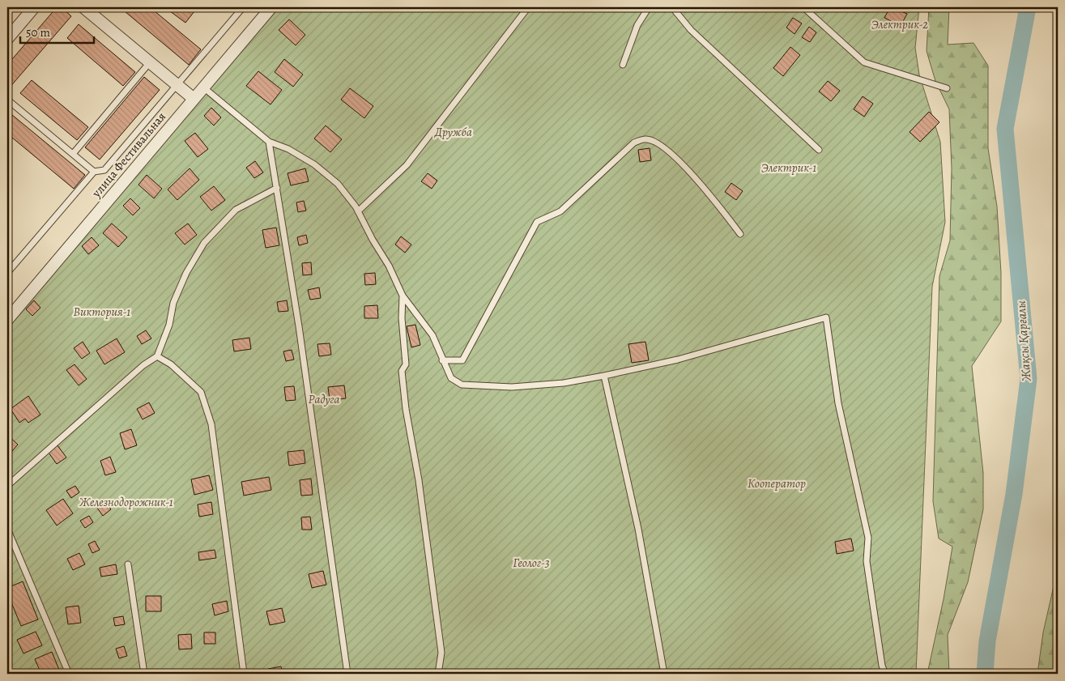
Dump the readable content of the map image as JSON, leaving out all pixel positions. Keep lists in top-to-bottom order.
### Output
{
  "streets": {
    "street": ["улица Фестивальная"]
  },
  "water": ["Жақсы Қарғалы"],
  "parks": [
    "Электрик-2",
    "Дружба",
    "Электрик-1",
    "Виктория-1",
    "Радуга",
    "Кооператор",
    "Железнодорожник-1",
    "Геолог-3"
  ],
  "scale_bar": "50 m"
}
